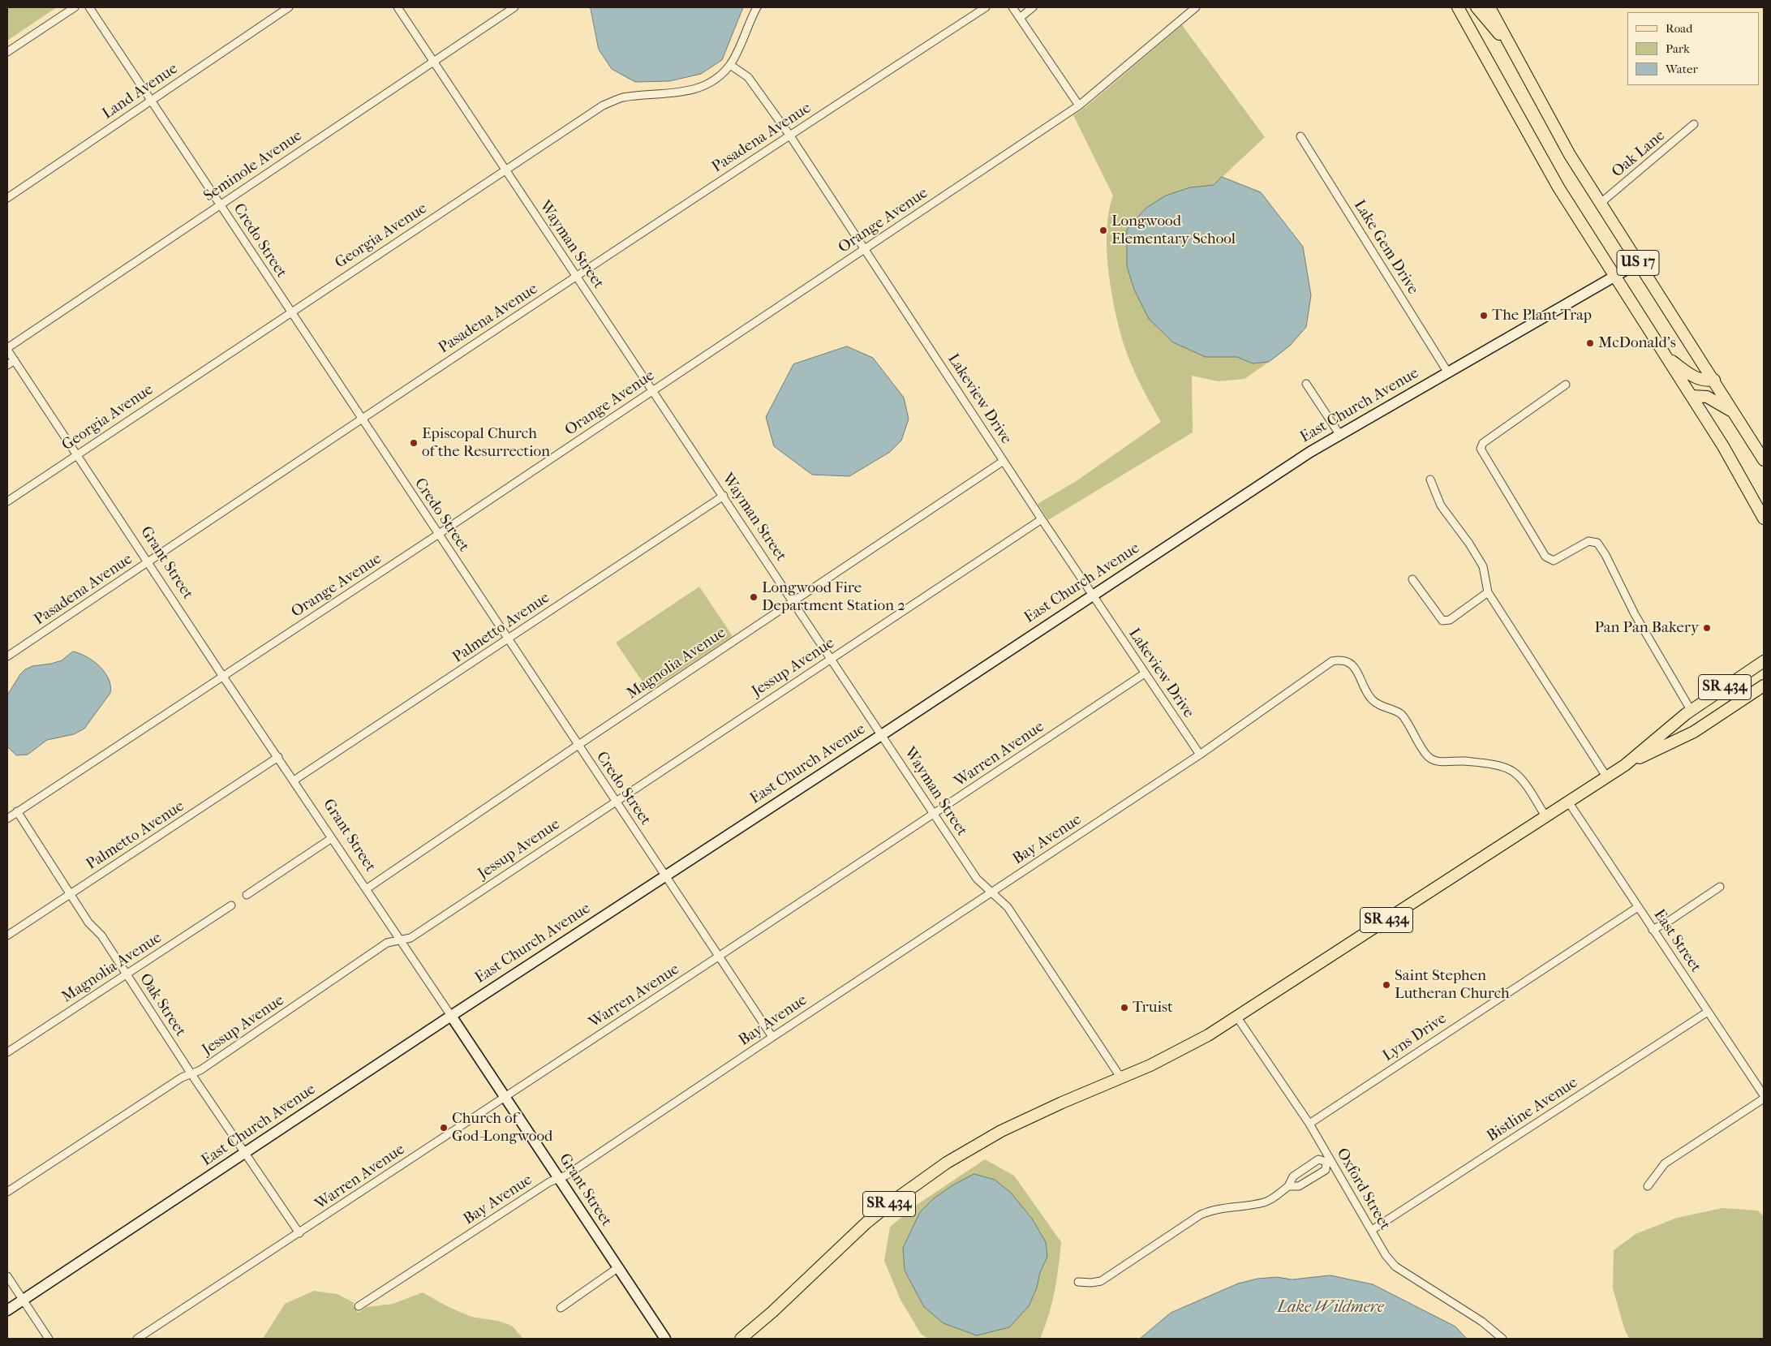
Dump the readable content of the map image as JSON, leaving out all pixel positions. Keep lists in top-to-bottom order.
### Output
{
  "streets": {
    "main road": ["US 17", "SR 434"],
    "street": [
      "Land Avenue",
      "Pasadena Avenue",
      "Oak Lane",
      "Seminole Avenue",
      "Orange Avenue",
      "Georgia Avenue",
      "Credo Street",
      "Wayman Street",
      "Lake Gem Drive",
      "Lakeview Drive",
      "East Church Avenue",
      "Grant Street",
      "Palmetto Avenue",
      "Magnolia Avenue",
      "Jessup Avenue",
      "Warren Avenue",
      "Bay Avenue",
      "East Street",
      "Oak Street",
      "Lyns Drive",
      "Bistline Avenue",
      "Oxford Street"
    ]
  },
  "crossings": [
    ["Land Avenue", "Credo Street"],
    ["Pasadena Avenue", "Credo Street"],
    ["Pasadena Avenue", "Wayman Street"],
    ["Pasadena Avenue", "Lakeview Drive"],
    ["Pasadena Avenue", "Grant Street"],
    ["Oak Lane", "US 17"],
    ["Seminole Avenue", "Credo Street"],
    ["Seminole Avenue", "Wayman Street"],
    ["Seminole Avenue", "Grant Street"],
    ["Orange Avenue", "Credo Street"],
    ["Orange Avenue", "Wayman Street"],
    ["Orange Avenue", "Lakeview Drive"],
    ["Orange Avenue", "Grant Street"],
    ["Orange Avenue", "Oak Street"],
    ["Georgia Avenue", "Credo Street"],
    ["Georgia Avenue", "Wayman Street"],
    ["Georgia Avenue", "Lakeview Drive"],
    ["Georgia Avenue", "Grant Street"],
    ["Credo Street", "East Church Avenue"],
    ["Credo Street", "Palmetto Avenue"],
    ["Credo Street", "Magnolia Avenue"],
    ["Credo Street", "Jessup Avenue"],
    ["Credo Street", "Warren Avenue"],
    ["Credo Street", "Bay Avenue"],
    ["Wayman Street", "East Church Avenue"],
    ["Wayman Street", "Palmetto Avenue"],
    ["Wayman Street", "Magnolia Avenue"],
    ["Wayman Street", "Jessup Avenue"],
    ["Wayman Street", "SR 434"],
    ["Wayman Street", "Warren Avenue"],
    ["Wayman Street", "Bay Avenue"],
    ["Lake Gem Drive", "East Church Avenue"],
    ["US 17", "East Church Avenue"],
    ["Lakeview Drive", "East Church Avenue"],
    ["Lakeview Drive", "Magnolia Avenue"],
    ["Lakeview Drive", "Jessup Avenue"],
    ["Lakeview Drive", "Warren Avenue"],
    ["Lakeview Drive", "Bay Avenue"],
    ["East Church Avenue", "Grant Street"],
    ["East Church Avenue", "Oak Street"],
    ["Grant Street", "Palmetto Avenue"],
    ["Grant Street", "Magnolia Avenue"],
    ["Grant Street", "Jessup Avenue"],
    ["Grant Street", "Warren Avenue"],
    ["Grant Street", "Bay Avenue"],
    ["Palmetto Avenue", "Oak Street"],
    ["Magnolia Avenue", "Oak Street"],
    ["Jessup Avenue", "Oak Street"],
    ["SR 434", "Bay Avenue"],
    ["SR 434", "East Street"],
    ["SR 434", "Oxford Street"],
    ["Warren Avenue", "Oak Street"],
    ["East Street", "Lyns Drive"],
    ["East Street", "Bistline Avenue"],
    ["Lyns Drive", "Oxford Street"],
    ["Bistline Avenue", "Oxford Street"]
  ],
  "water": ["Lake Wildmere"],
  "places": [
    "Longwood Elementary School",
    "The Plant Trap",
    "McDonald's",
    "Episcopal Church of the Resurrection",
    "Longwood Fire Department Station 2",
    "Pan Pan Bakery",
    "Saint Stephen Lutheran Church",
    "Truist",
    "Church of God-Longwood"
  ],
  "legend": ["Road", "Park", "Water"]
}
